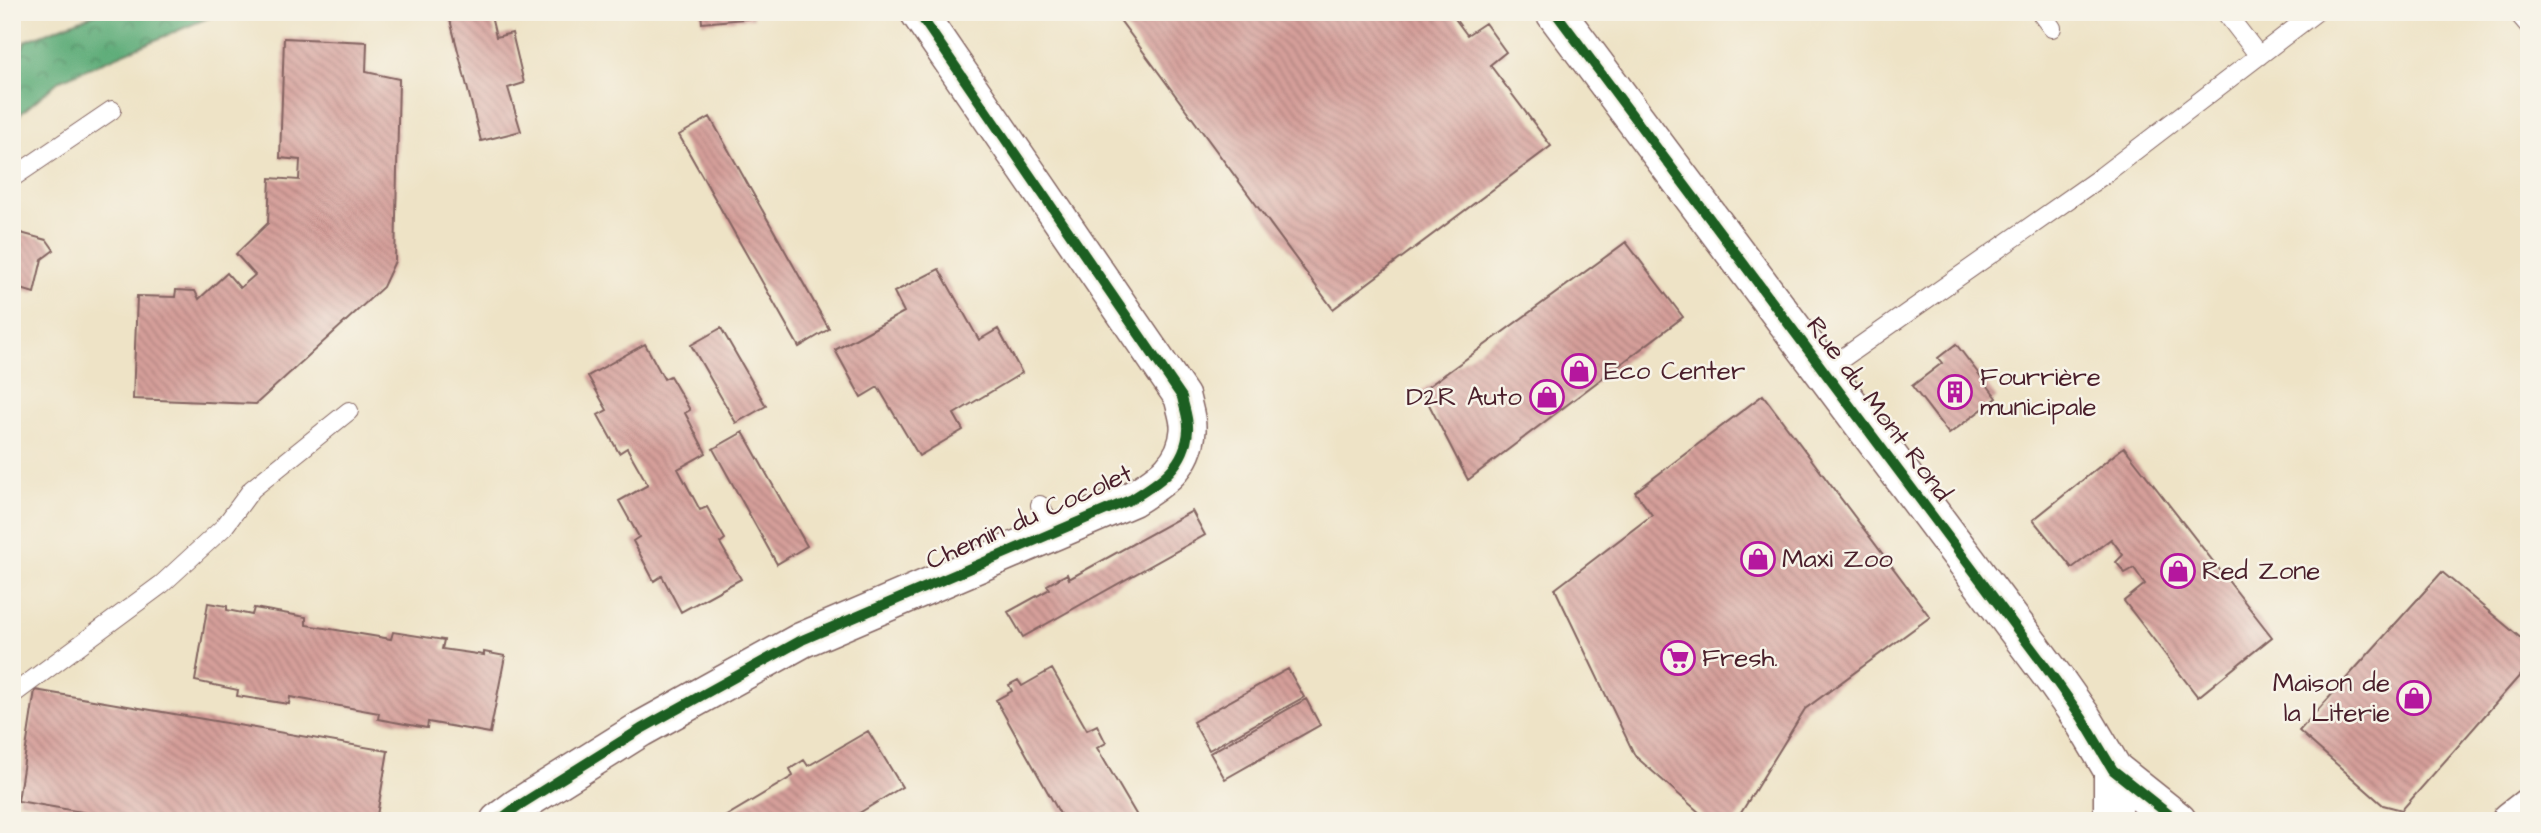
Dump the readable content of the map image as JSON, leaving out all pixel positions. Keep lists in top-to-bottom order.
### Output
{
  "streets": {
    "street": ["Rue du Mont Rond", "Chemin du Cocolet"]
  },
  "places": {
    "shop": [
      "Eco Center",
      "D2R Auto",
      "Maxi Zoo",
      "Red Zone",
      "Maison de la Literie"
    ],
    "building": ["Fourrière municipale"],
    "supermarket": ["Fresh."]
  }
}
